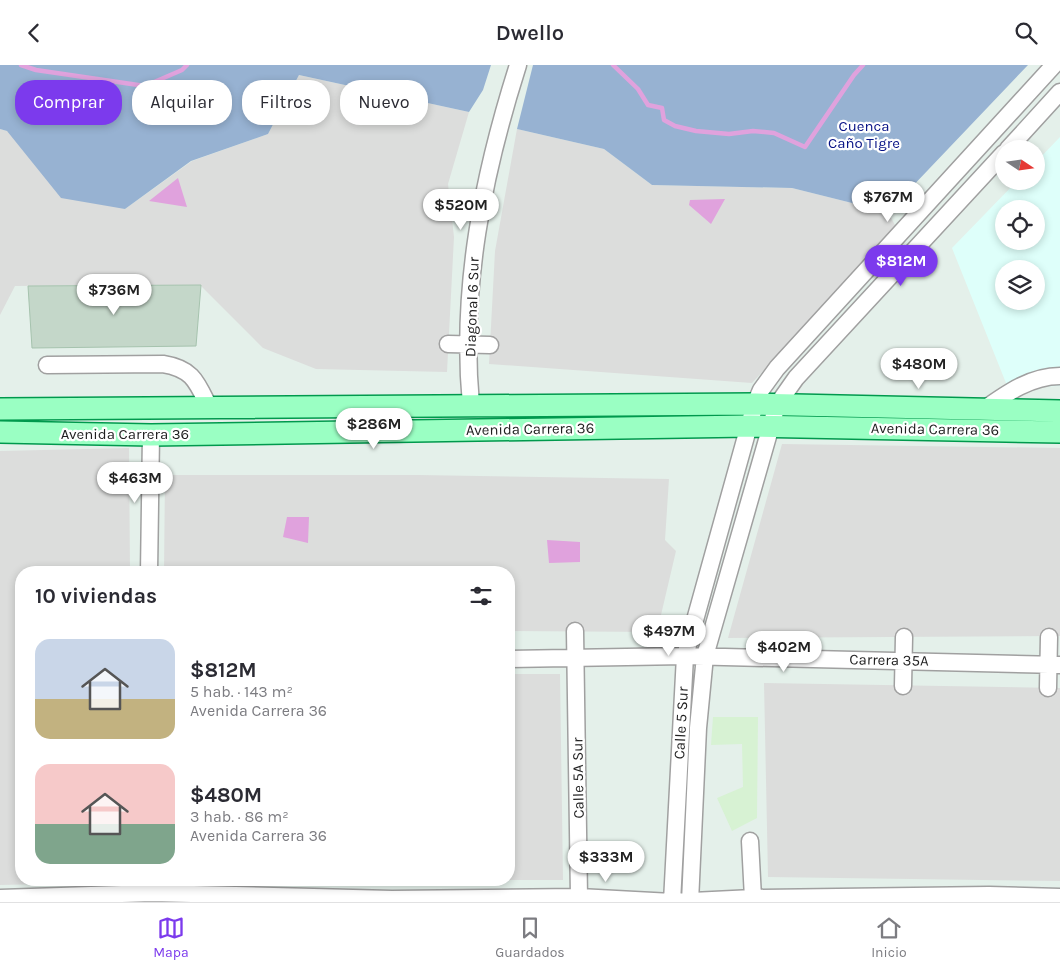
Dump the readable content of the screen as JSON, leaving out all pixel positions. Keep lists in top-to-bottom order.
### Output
{
  "streets": {
    "main road": ["Avenida Carrera 36"],
    "street": [
      "Diagonal 6 Sur",
      "Carrera 35A",
      "Calle 5 Sur",
      "Calle 5A Sur"
    ]
  },
  "crossings": [
    ["Diagonal 6 Sur", "Avenida Carrera 36"],
    ["Avenida Carrera 36", "Calle 5 Sur"],
    ["Carrera 35A", "Calle 5 Sur"],
    ["Carrera 35A", "Calle 5A Sur"]
  ],
  "parks": ["Cuenca Caño Tigre"],
  "north": "right",
  "page": {
    "header": "Dwello",
    "chip": [
      "Comprar",
      "Alquilar",
      "Filtros",
      "Nuevo"
    ],
    "price": [
      "$767M",
      "$520M",
      "$812M",
      "$736M",
      "$480M",
      "$286M",
      "$463M",
      "$497M",
      "$402M",
      "$333M"
    ],
    "heading": "10 viviendas",
    "list": [
      {
        "name": "$812M",
        "note": "5 hab. · 143 m² · Avenida Carrera 36"
      },
      {
        "name": "$480M",
        "note": "3 hab. · 86 m² · Avenida Carrera 36"
      }
    ],
    "tabs": ["Mapa", "Guardados", "Inicio"]
  }
}
